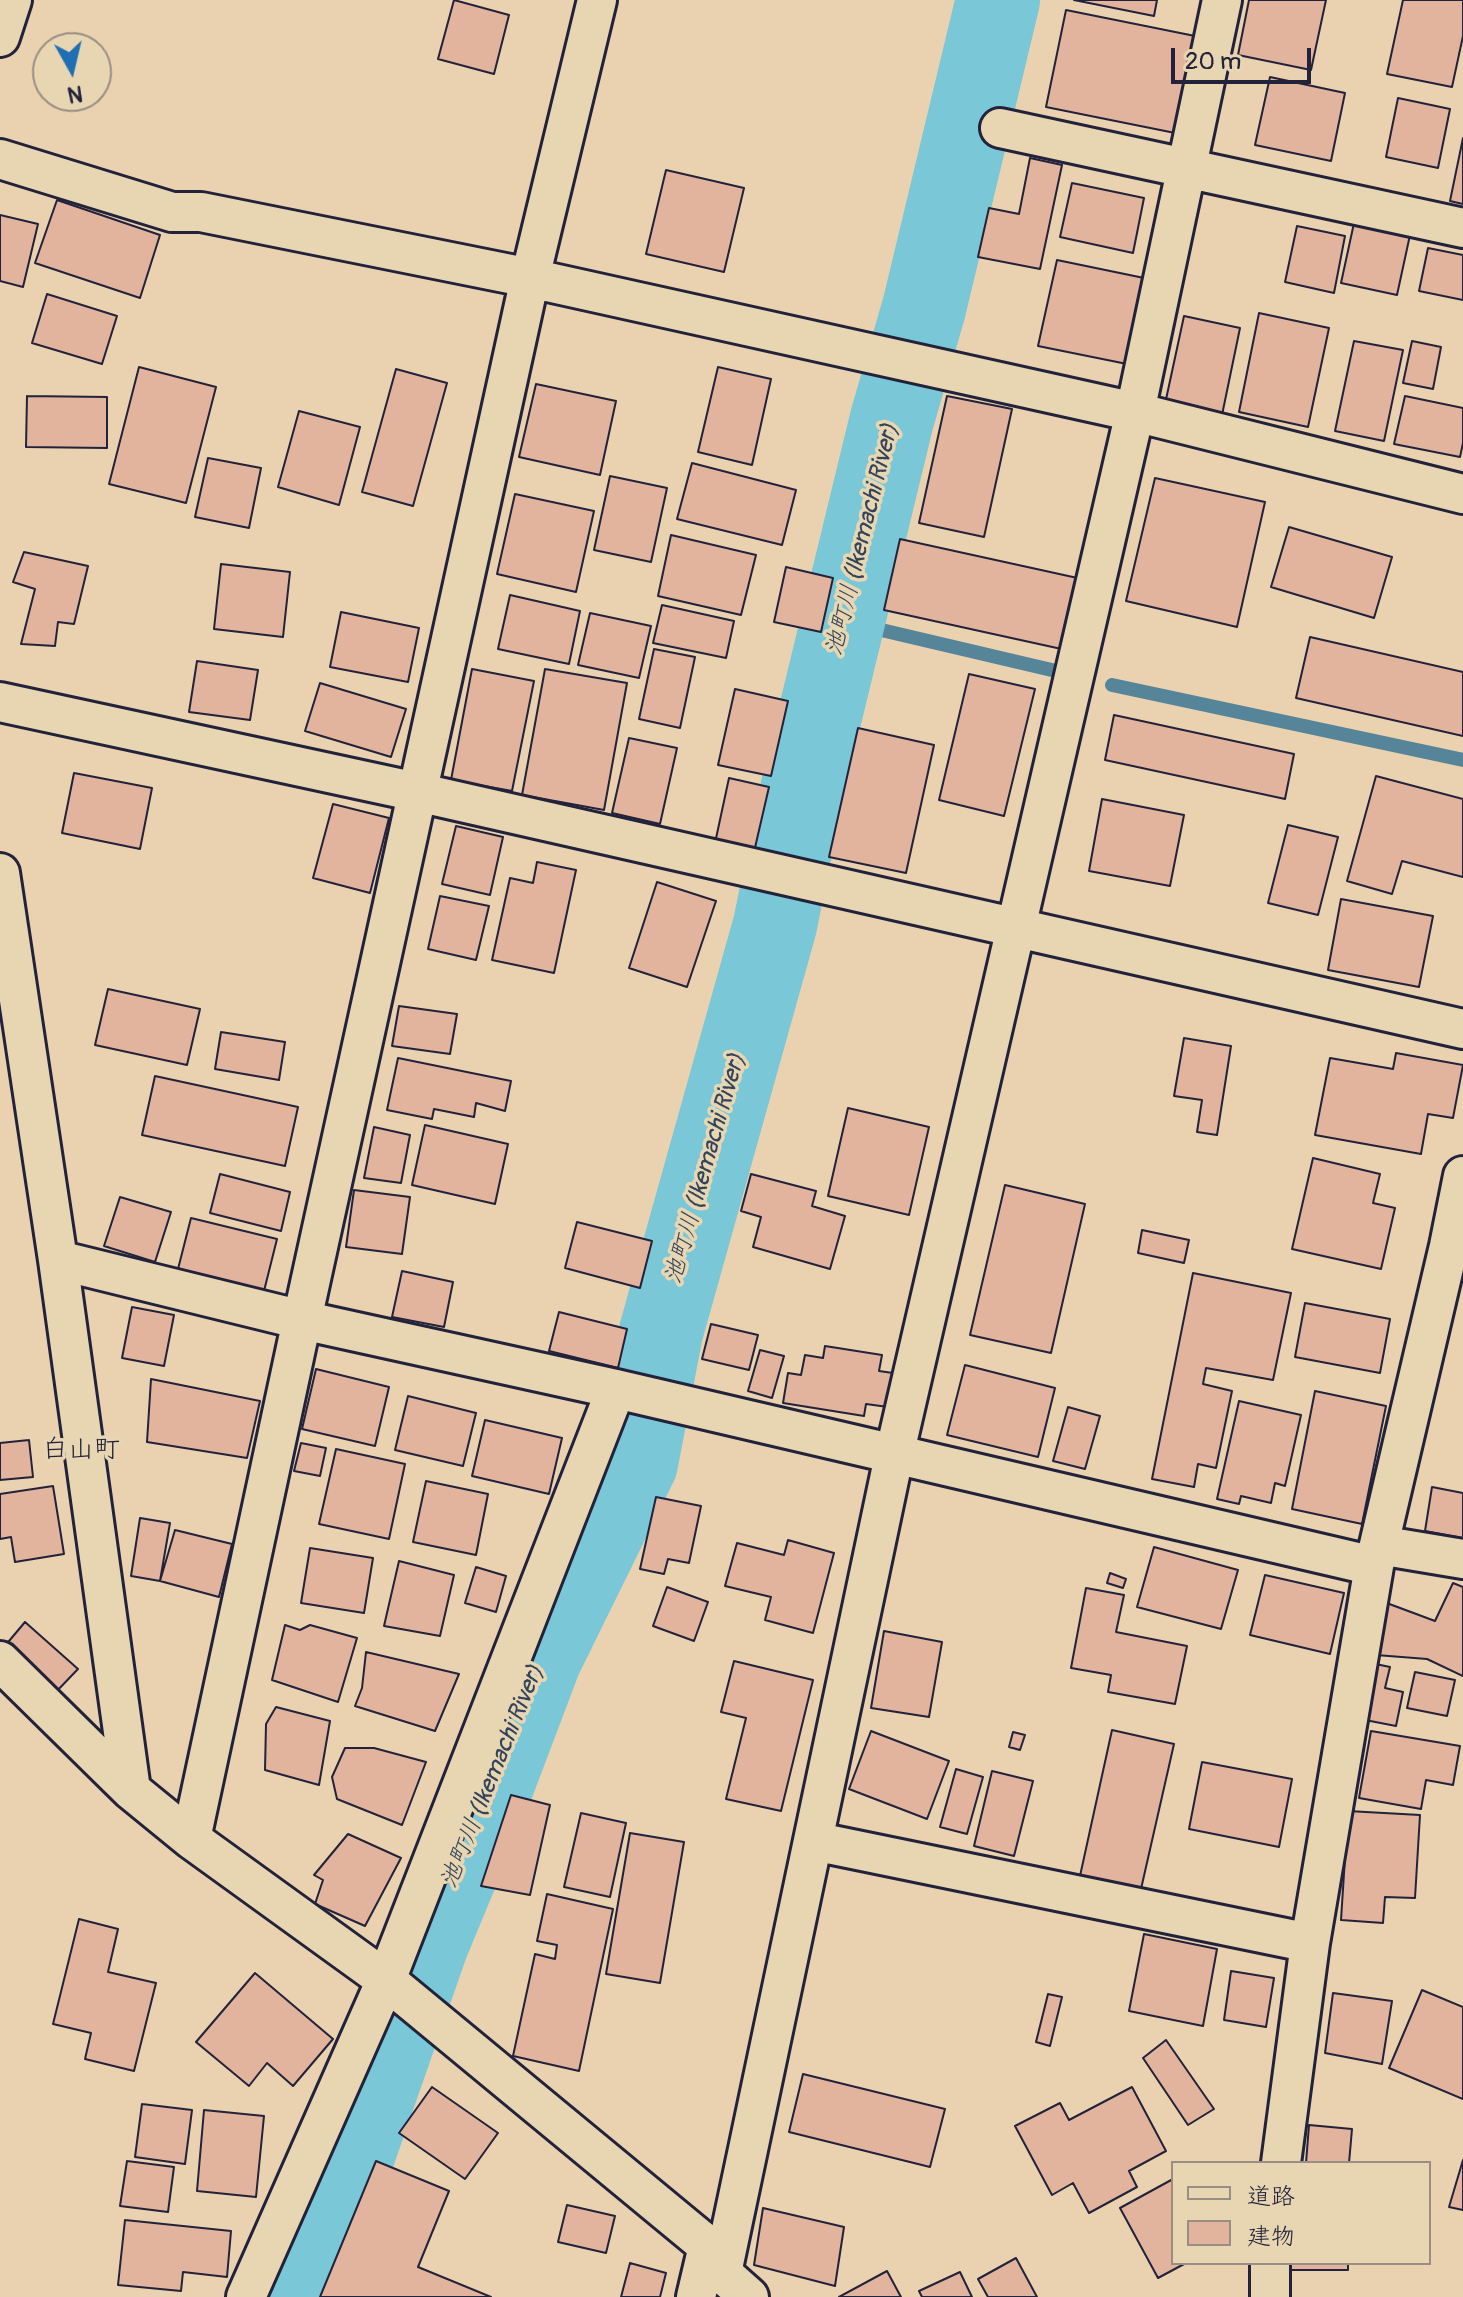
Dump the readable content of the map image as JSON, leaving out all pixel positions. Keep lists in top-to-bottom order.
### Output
{
  "districts": ["白山町"],
  "water": ["池町川 (Ikemachi River)"],
  "legend": ["道路", "建物"],
  "scale_bar": "20 m",
  "north": "bottom"
}
